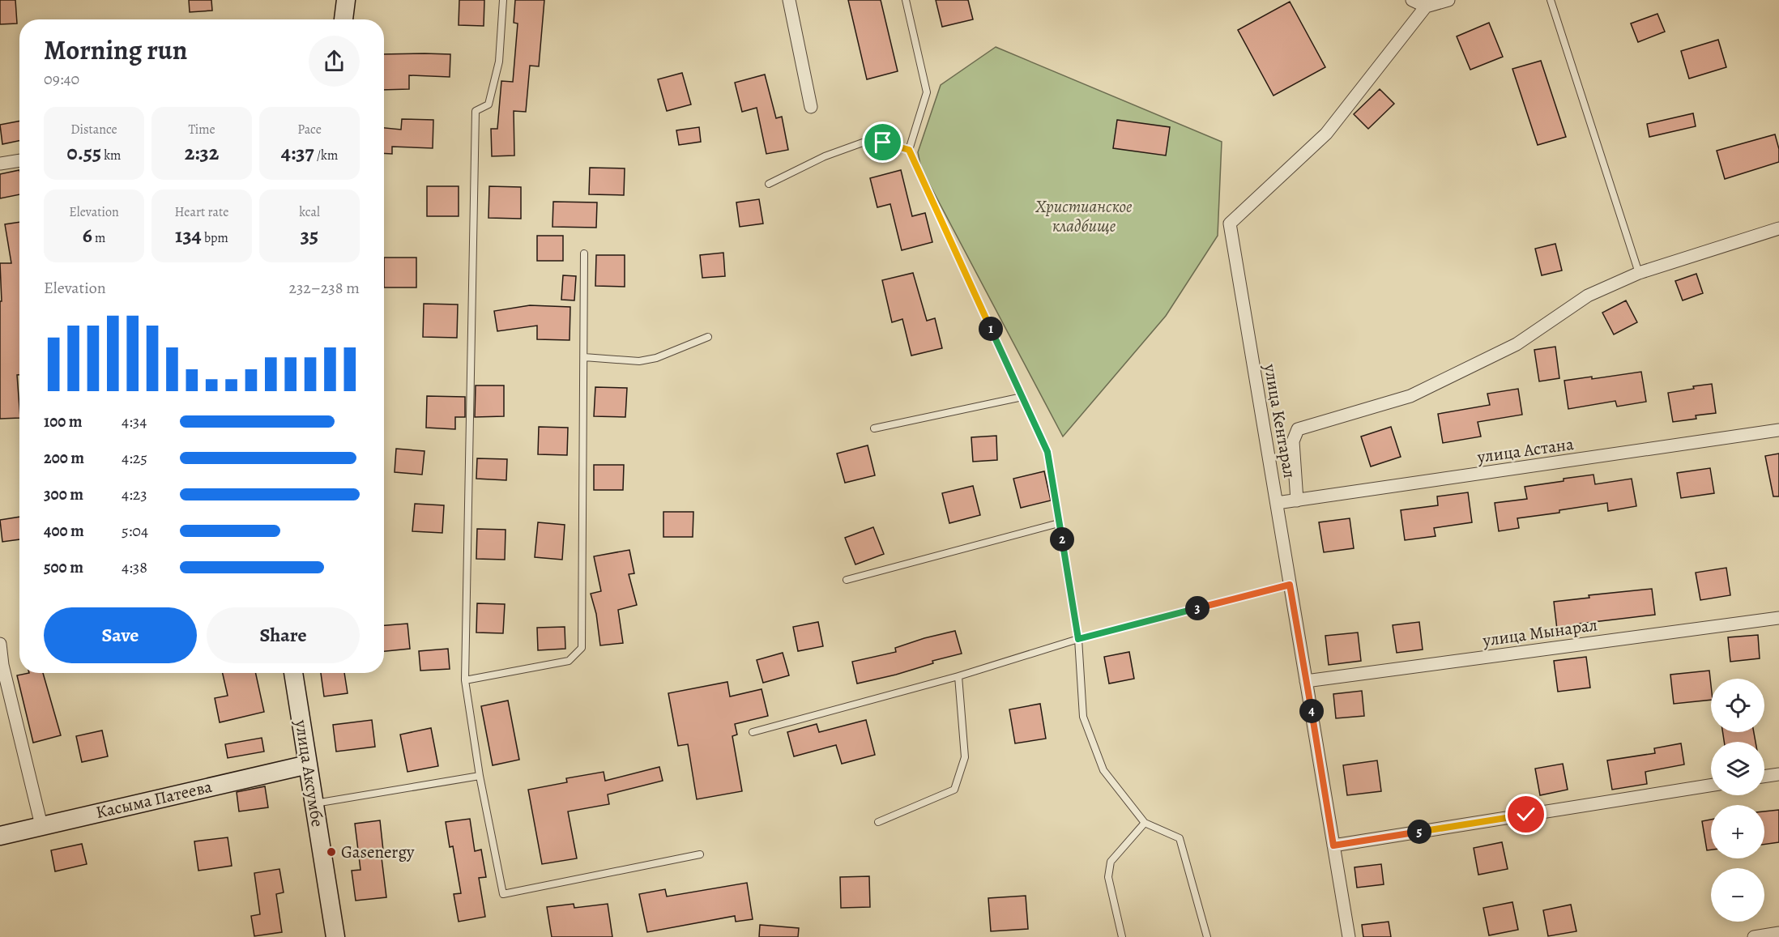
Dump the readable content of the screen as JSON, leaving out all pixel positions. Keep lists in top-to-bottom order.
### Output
{
  "streets": {
    "main road": ["улица Аксумбе", "Касыма Патеева"],
    "street": ["улица Кентарал", "улица Астана", "улица Мынарал"]
  },
  "crossings": [
    ["улица Кентарал", "улица Астана"],
    ["улица Кентарал", "улица Мынарал"],
    ["улица Аксумбе", "Касыма Патеева"]
  ],
  "parks": ["Христианское кладбище"],
  "places": ["Gasenergy"],
  "page": {
    "heading": ["Morning run", "09:40"],
    "stats": [
      ["Distance", "0.55 km"],
      ["Time", "2:32"],
      ["Pace", "4:37 /km"],
      ["Elevation", "6 m"],
      ["Heart rate", "134 bpm"],
      ["kcal", "35"]
    ],
    "chart": ["Elevation", "232–238 m"],
    "pins": [
      "1",
      "2",
      "3",
      "4",
      "5"
    ],
    "list": [
      {
        "name": "100 m",
        "note": "4:34"
      },
      {
        "name": "200 m",
        "note": "4:25"
      },
      {
        "name": "300 m",
        "note": "4:23"
      },
      {
        "name": "400 m",
        "note": "5:04"
      },
      {
        "name": "500 m",
        "note": "4:38"
      }
    ],
    "buttons": ["Save", "Share"],
    "map_buttons": ["+", "−"]
  }
}
